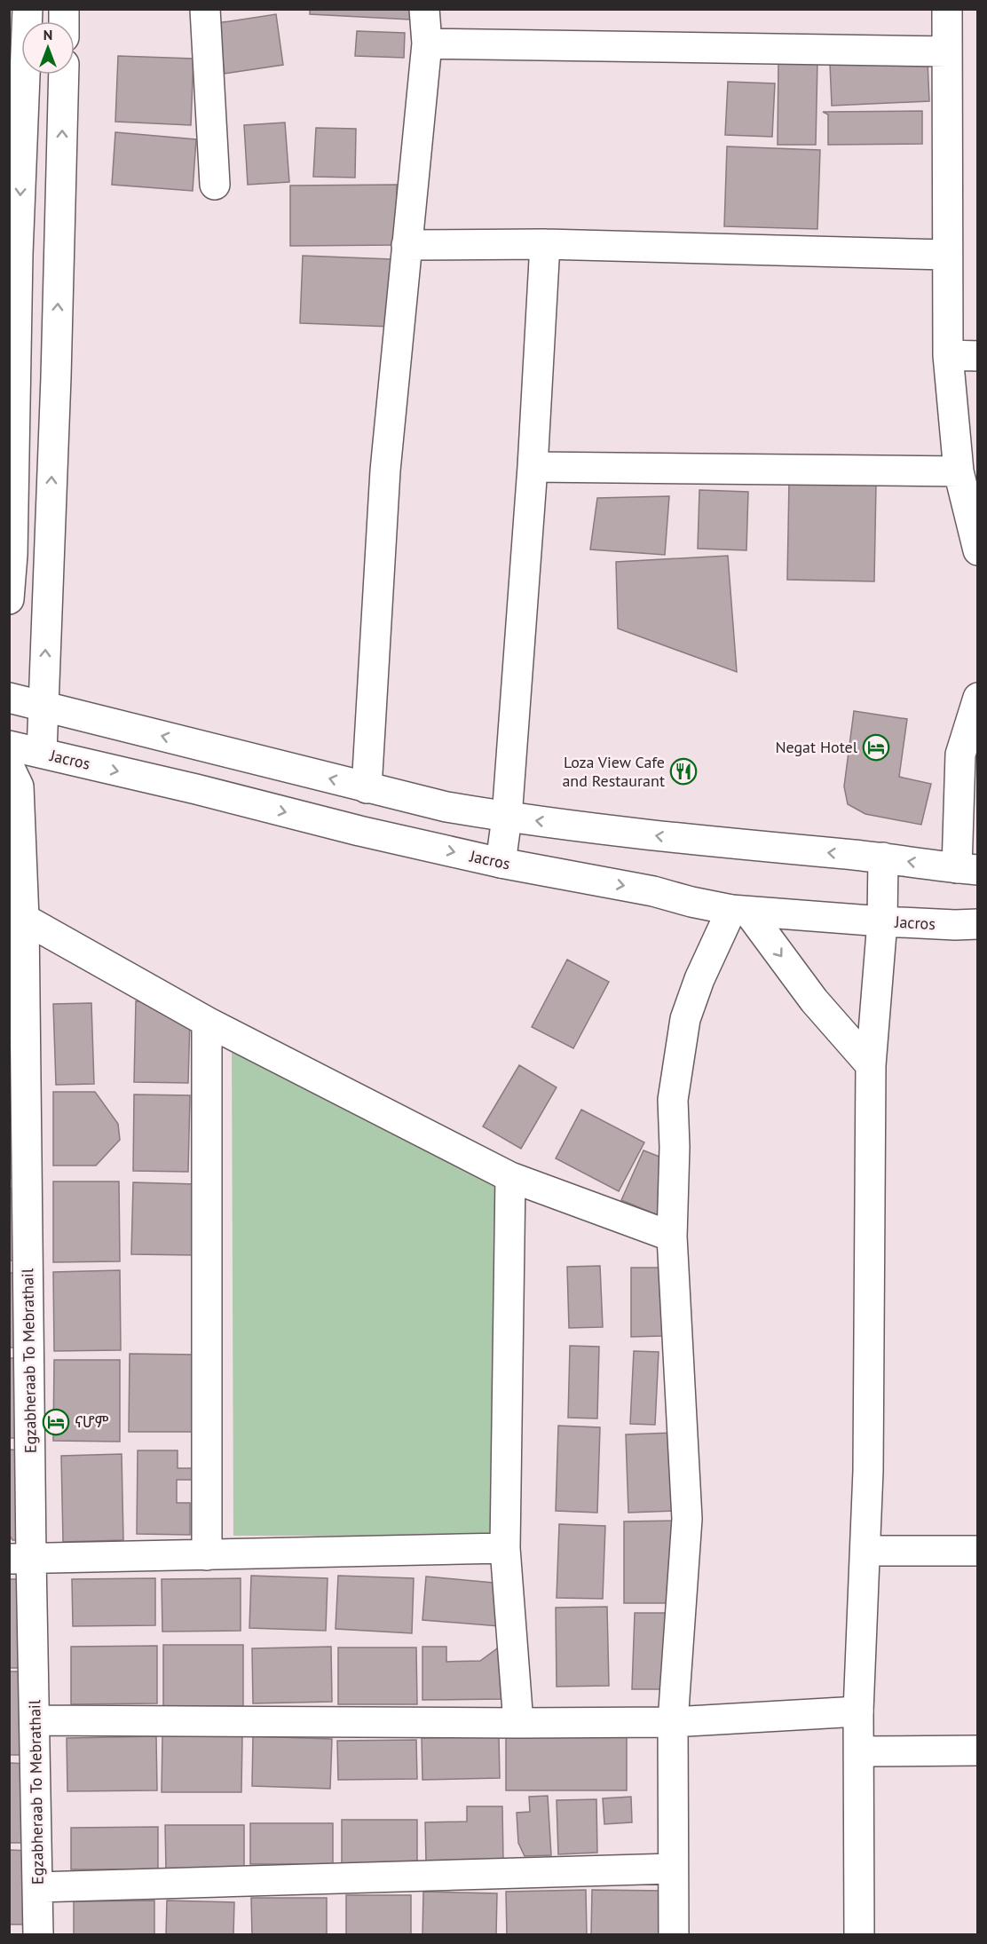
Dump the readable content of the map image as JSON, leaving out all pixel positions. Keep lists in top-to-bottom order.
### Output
{
  "streets": {
    "street": ["Jacros", "Egzabheraab To Mebrathail"]
  },
  "crossings": [
    ["Jacros", "Egzabheraab To Mebrathail"]
  ],
  "places": {
    "hotel": ["Negat Hotel", "ናሆም"],
    "restaurant": ["Loza View Cafe and Restaurant"]
  },
  "north": "top"
}
